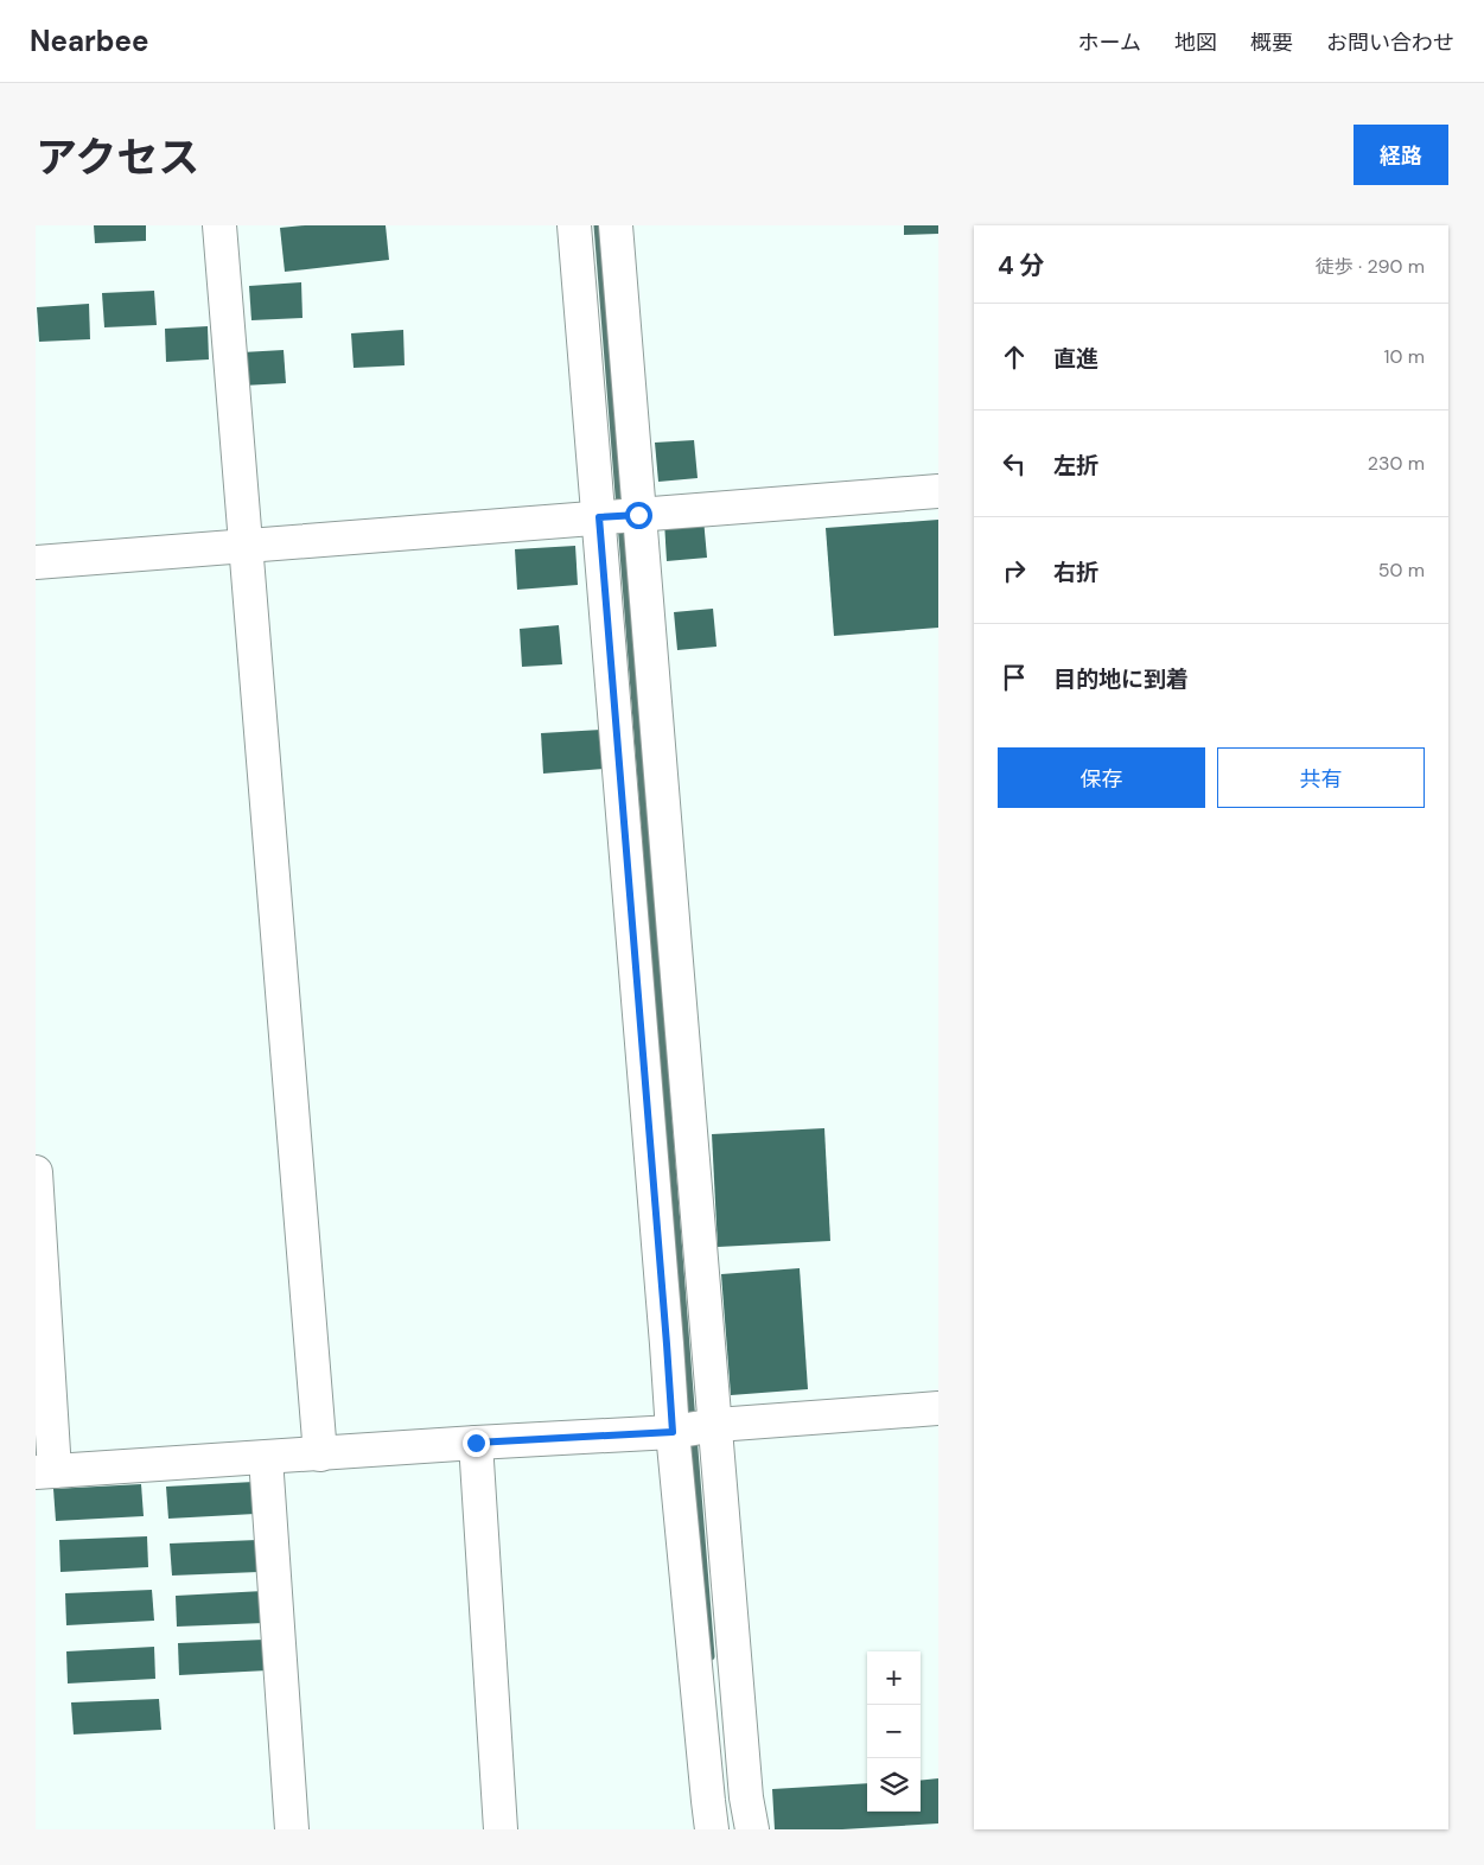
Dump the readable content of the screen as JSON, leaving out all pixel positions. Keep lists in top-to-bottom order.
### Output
{
  "page": {
    "header": "Nearbee",
    "nav": [
      "ホーム",
      "地図",
      "概要",
      "お問い合わせ"
    ],
    "title": "アクセス",
    "buttons": [
      "経路",
      ["保存", "共有"]
    ],
    "heading": ["4 分", "徒歩 · 290 m"],
    "list": [
      ["直進", "10 m"],
      ["左折", "230 m"],
      ["右折", "50 m"],
      "目的地に到着"
    ],
    "map_buttons": ["+", "−"]
  }
}
